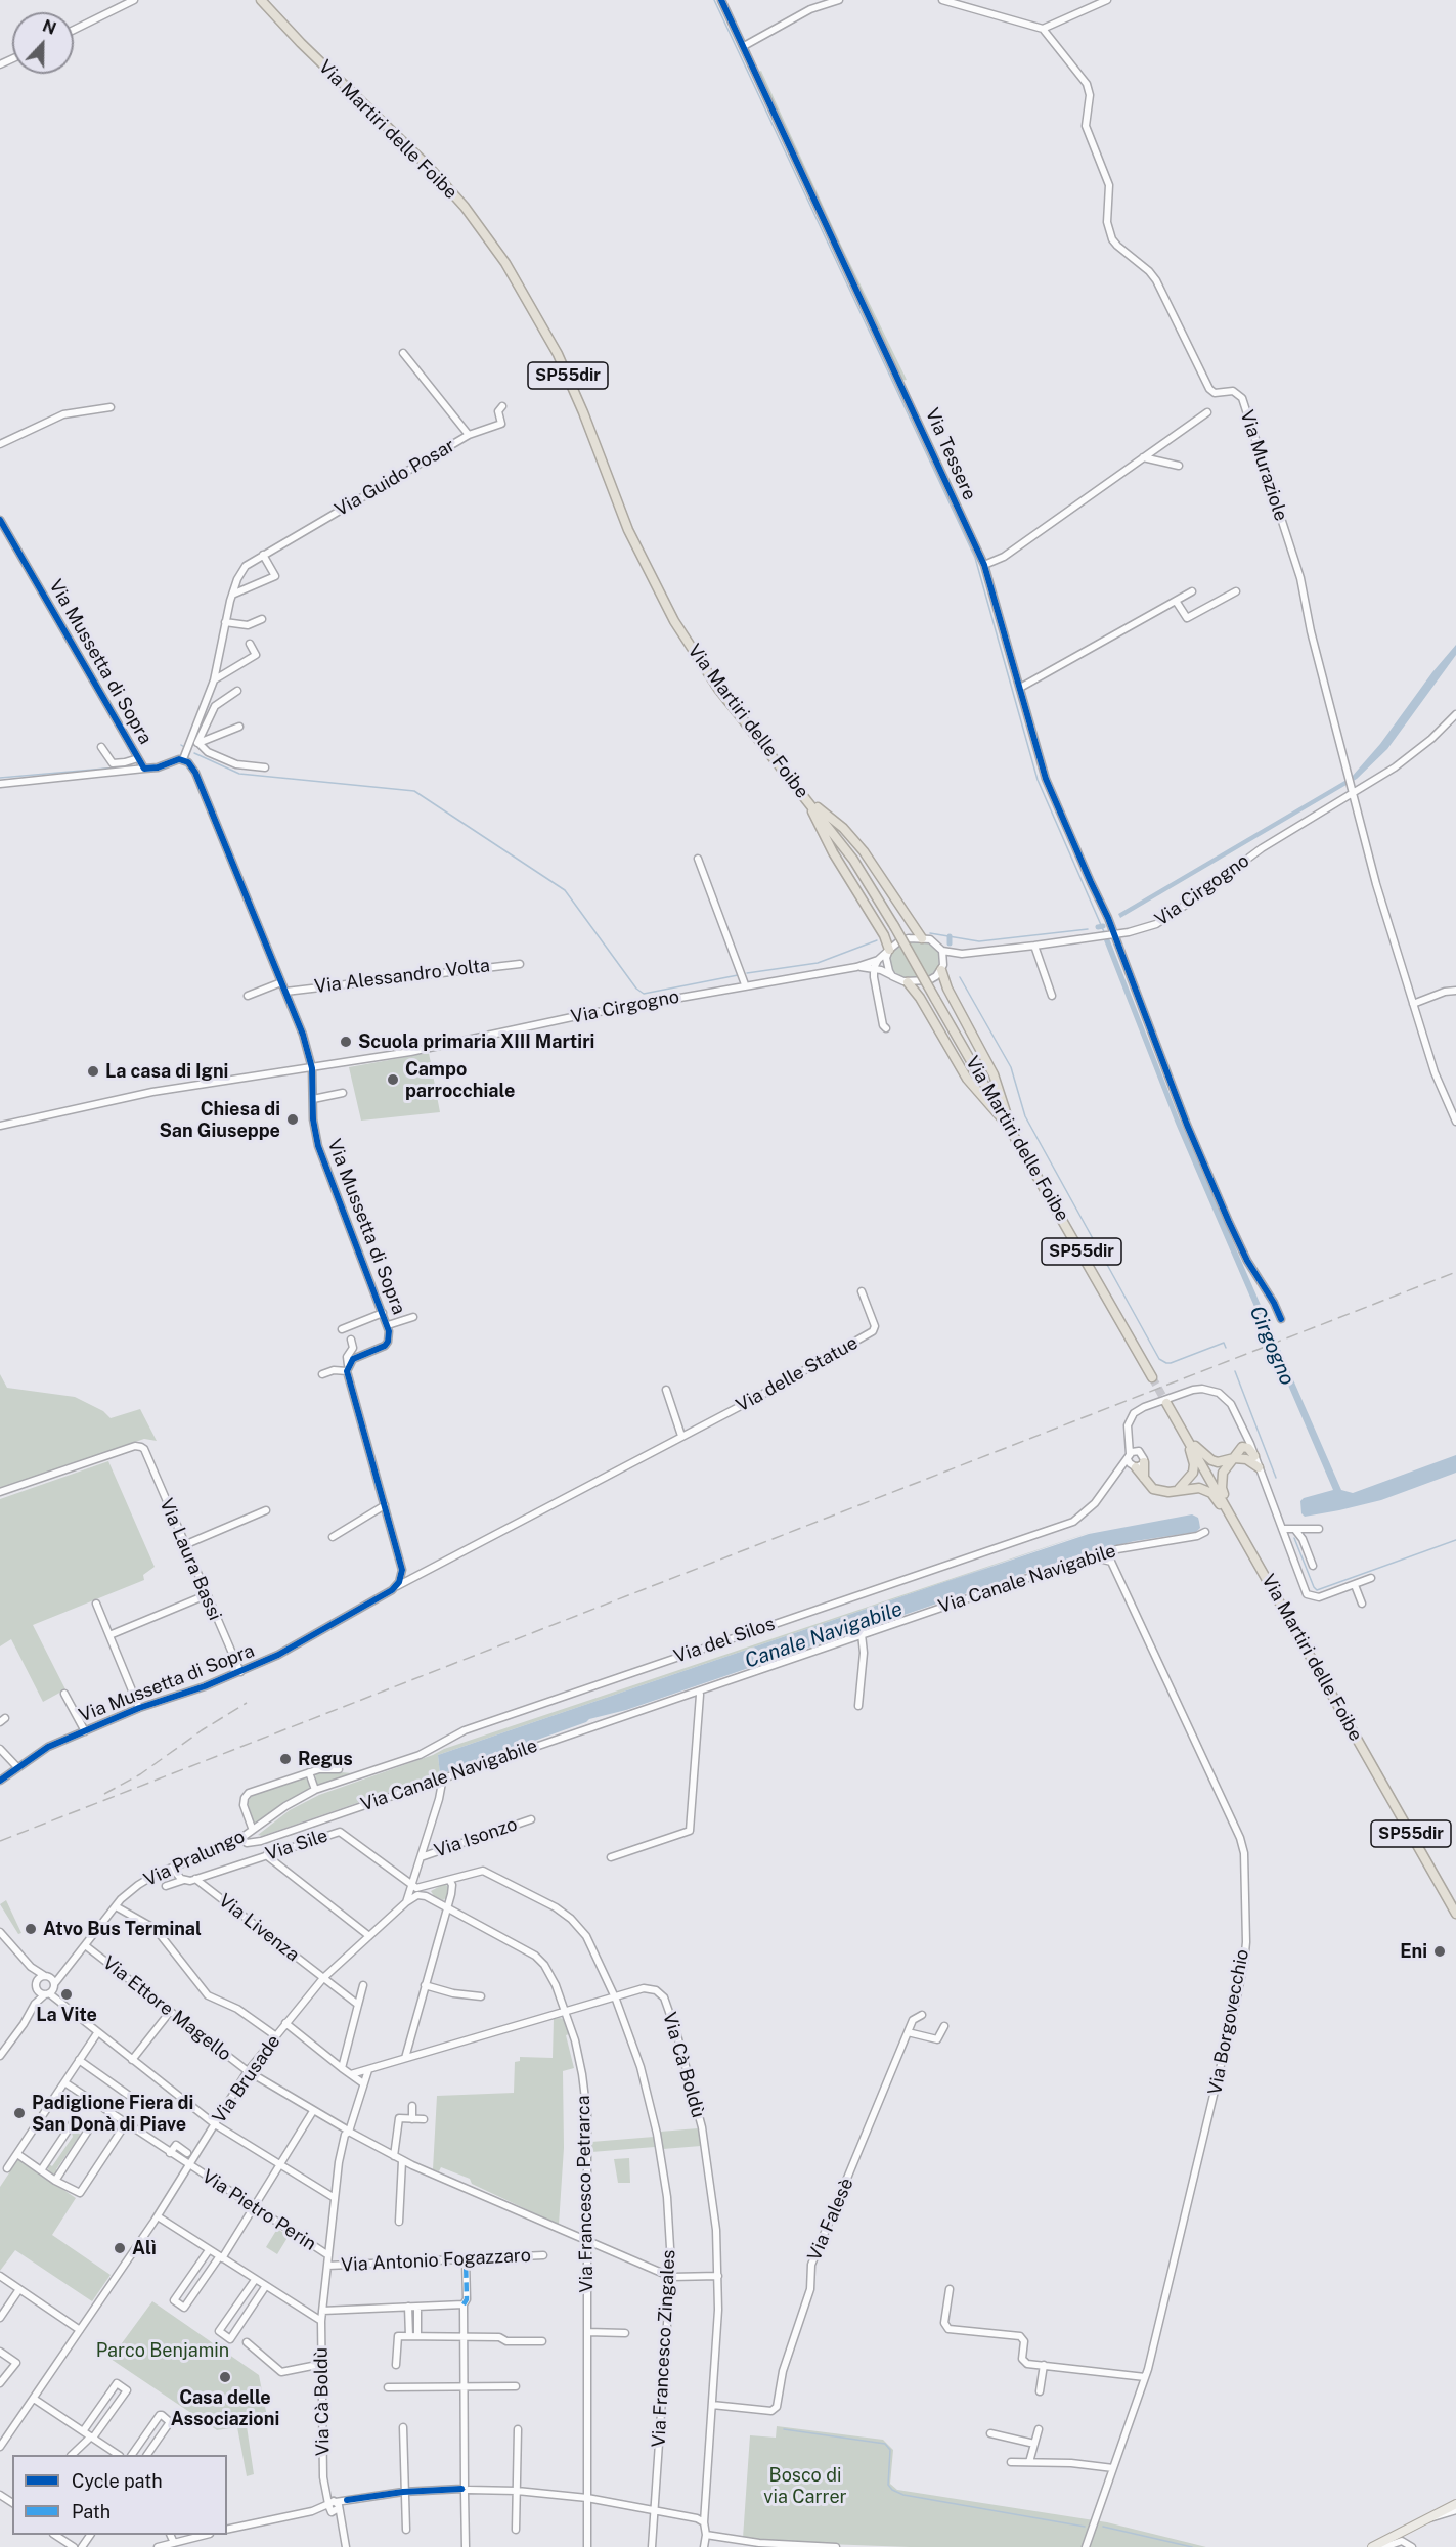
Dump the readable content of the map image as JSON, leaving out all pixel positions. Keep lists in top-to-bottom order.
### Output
{
  "streets": {
    "highway": ["Via Martiri delle Foibe", "SP55dir"],
    "street": [
      "Via Tessere",
      "Via Muraziole",
      "Via Guido Posar",
      "Via Mussetta di Sopra",
      "Via Cirgogno",
      "Via Alessandro Volta",
      "Via delle Statue",
      "Via Laura Bassi",
      "Via Canale Navigabile",
      "Via del Silos",
      "Via Isonzo",
      "Via Sile",
      "Via Pralungo",
      "Via Livenza",
      "Via Ettore Magello",
      "Via Borgovecchio",
      "Via Cà Boldù",
      "Via Brusade",
      "Via Francesco Petrarca",
      "Via Pietro Perin",
      "Via Falesè",
      "Via Antonio Fogazzaro",
      "Via Francesco Zingales"
    ]
  },
  "crossings": [
    ["Via Tessere", "Via Cirgogno"],
    ["Via Muraziole", "Via Cirgogno"],
    ["Via Guido Posar", "Via Mussetta di Sopra"],
    ["Via Mussetta di Sopra", "Via Cirgogno"],
    ["Via Mussetta di Sopra", "Via Alessandro Volta"],
    ["Via Mussetta di Sopra", "Via delle Statue"],
    ["Via Mussetta di Sopra", "Via Laura Bassi"],
    ["Via Canale Navigabile", "Via Pralungo"],
    ["Via Canale Navigabile", "Via Brusade"],
    ["Via del Silos", "Via Pralungo"],
    ["Via Isonzo", "Via Brusade"],
    ["Via Sile", "Via Livenza"],
    ["Via Sile", "Via Brusade"],
    ["Via Sile", "Via Francesco Zingales"],
    ["Via Pralungo", "Via Ettore Magello"],
    ["Via Livenza", "Via Brusade"],
    ["Via Ettore Magello", "Via Cà Boldù"],
    ["Via Ettore Magello", "Via Brusade"],
    ["Via Ettore Magello", "Via Francesco Petrarca"],
    ["Via Ettore Magello", "Via Francesco Zingales"],
    ["Via Cà Boldù", "Via Francesco Petrarca"],
    ["Via Cà Boldù", "Via Pietro Perin"],
    ["Via Cà Boldù", "Via Antonio Fogazzaro"],
    ["Via Cà Boldù", "Via Francesco Zingales"],
    ["Via Brusade", "Via Pietro Perin"],
    ["Via Brusade", "Via Francesco Zingales"]
  ],
  "water": ["Cirgogno", "Canale Navigabile"],
  "parks": ["Parco Benjamin", "Bosco di via Carrer"],
  "places": [
    "Scuola primaria XIII Martiri",
    "La casa di Igni",
    "Campo parrocchiale",
    "Chiesa di San Giuseppe",
    "Regus",
    "Atvo Bus Terminal",
    "Eni",
    "La Vite",
    "Padiglione Fiera di San Donà di Piave",
    "Alì",
    "Casa delle Associazioni"
  ],
  "legend": ["Cycle path", "Path"],
  "north": "top"
}
